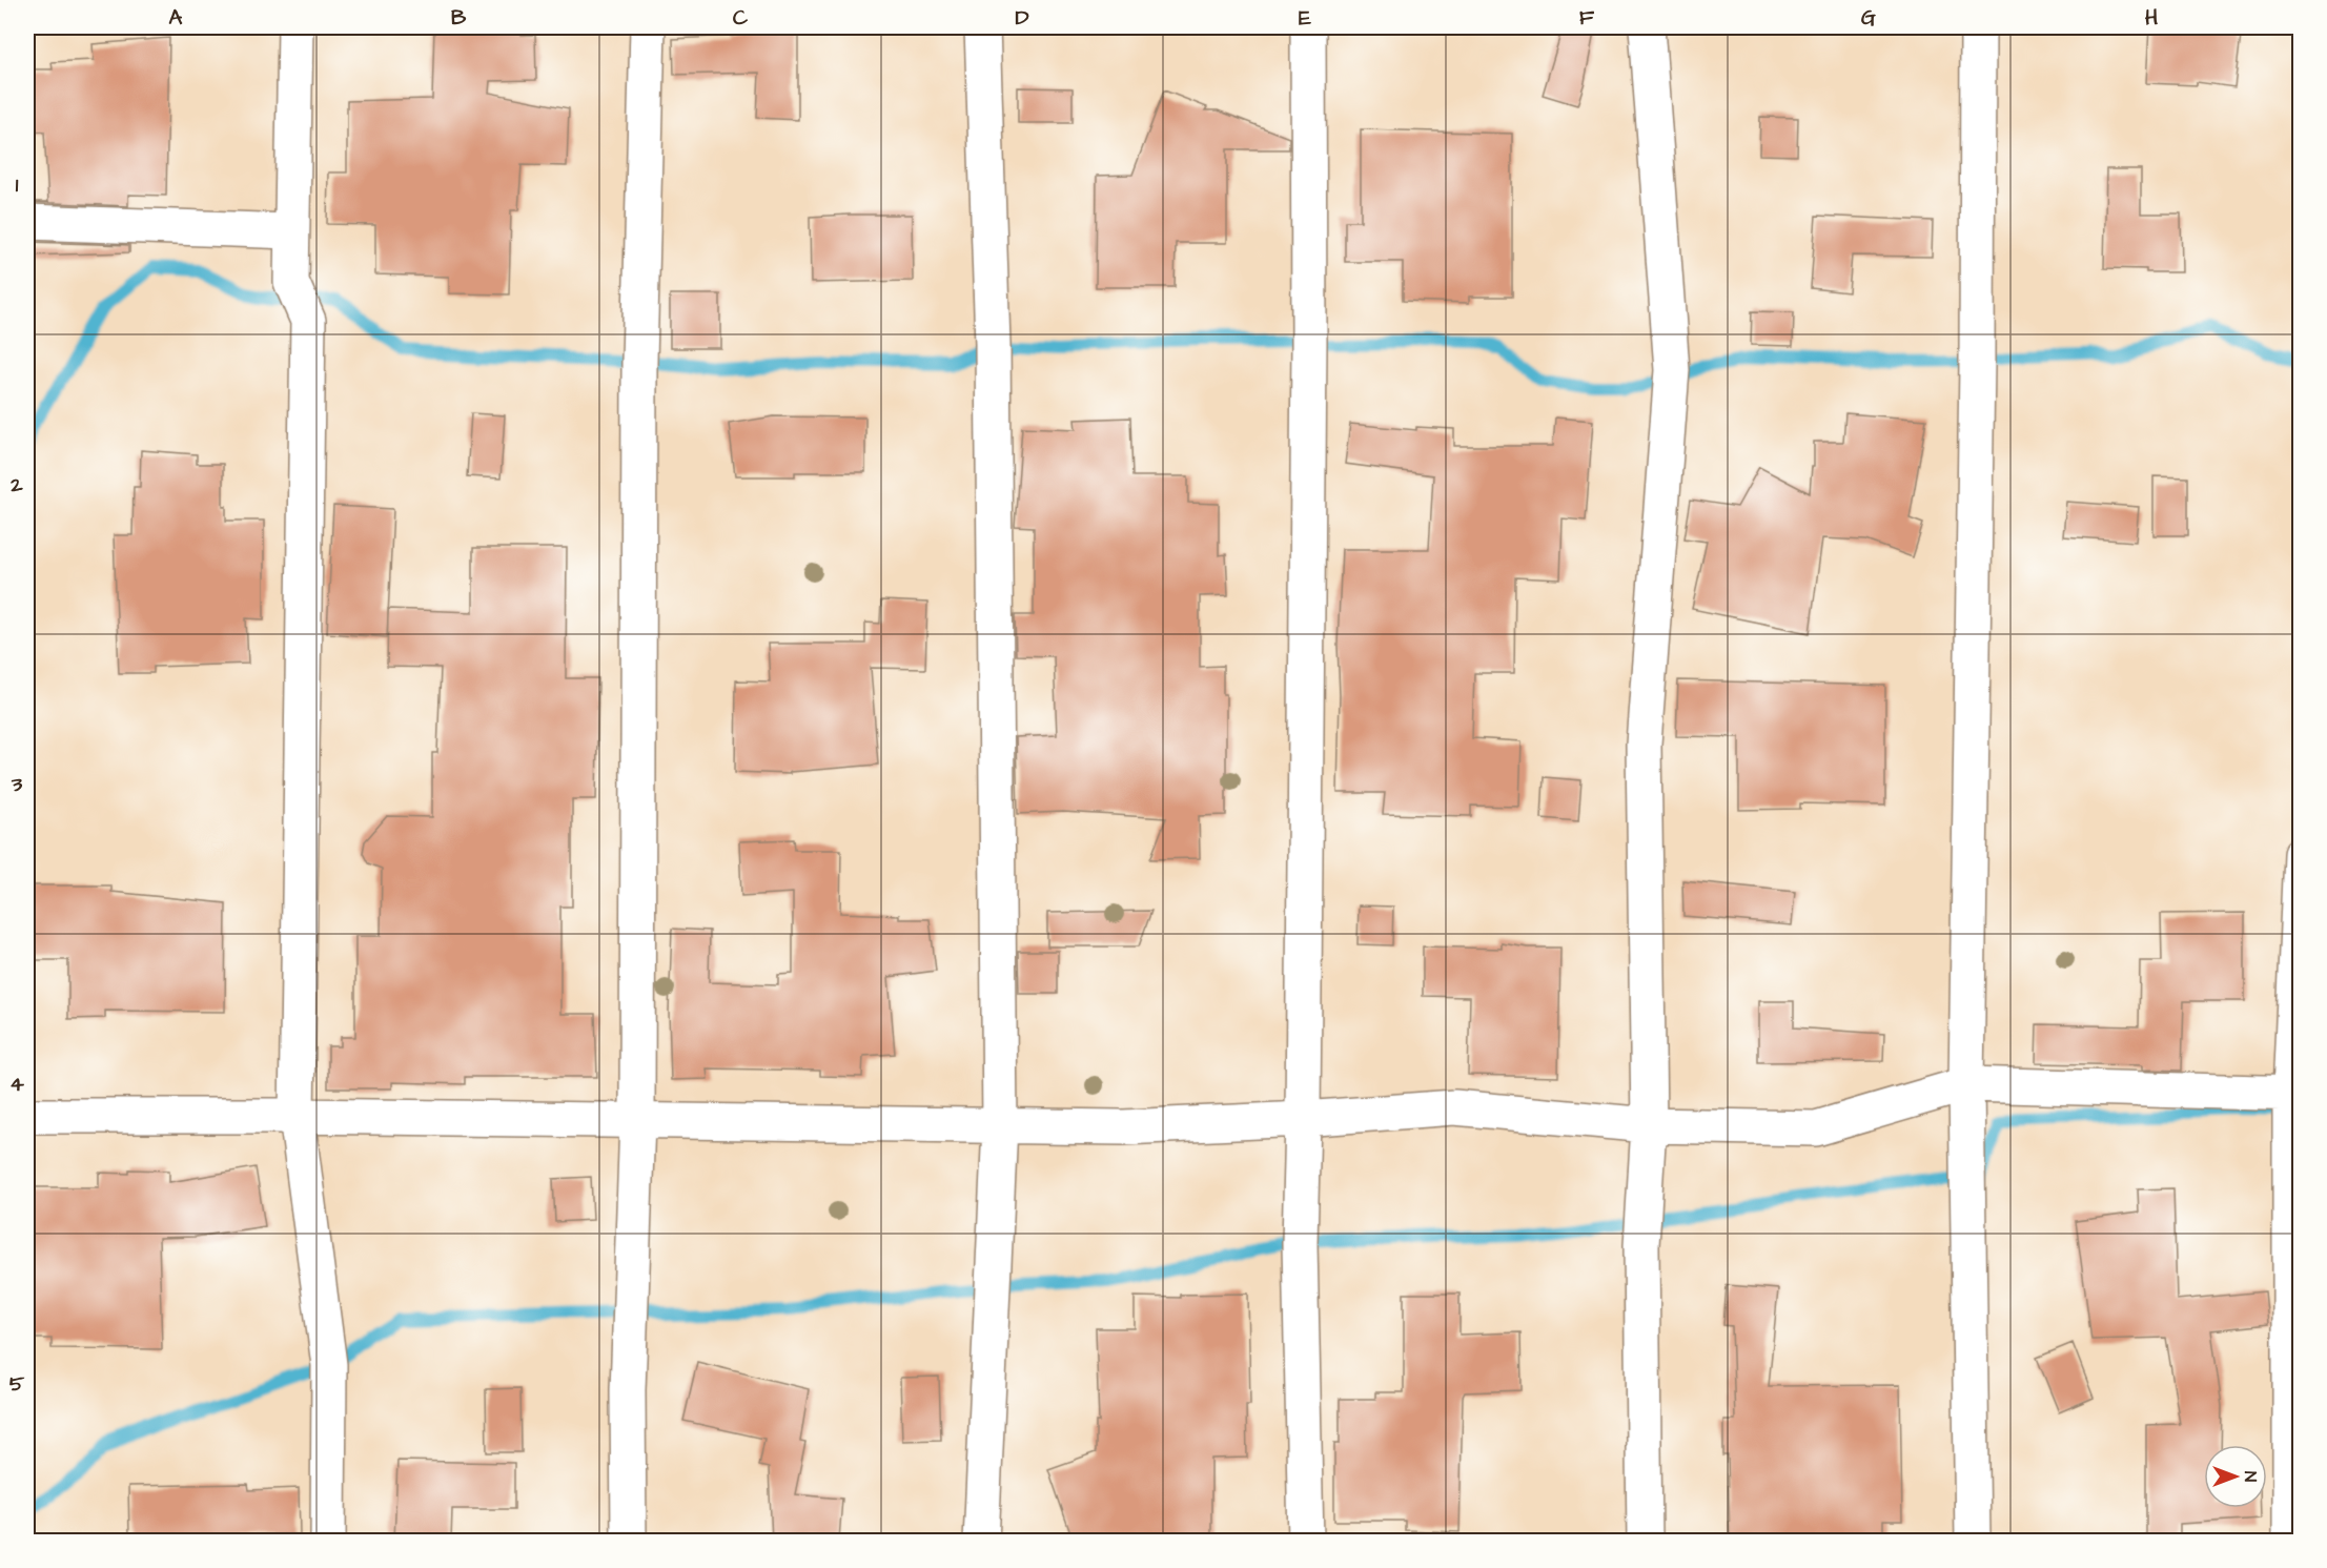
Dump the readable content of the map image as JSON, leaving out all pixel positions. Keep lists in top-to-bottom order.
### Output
{
  "north": "right",
  "grid": {
    "columns": [
      "A",
      "B",
      "C",
      "D",
      "E",
      "F",
      "G",
      "H"
    ],
    "rows": [
      "1",
      "2",
      "3",
      "4",
      "5"
    ]
  }
}
